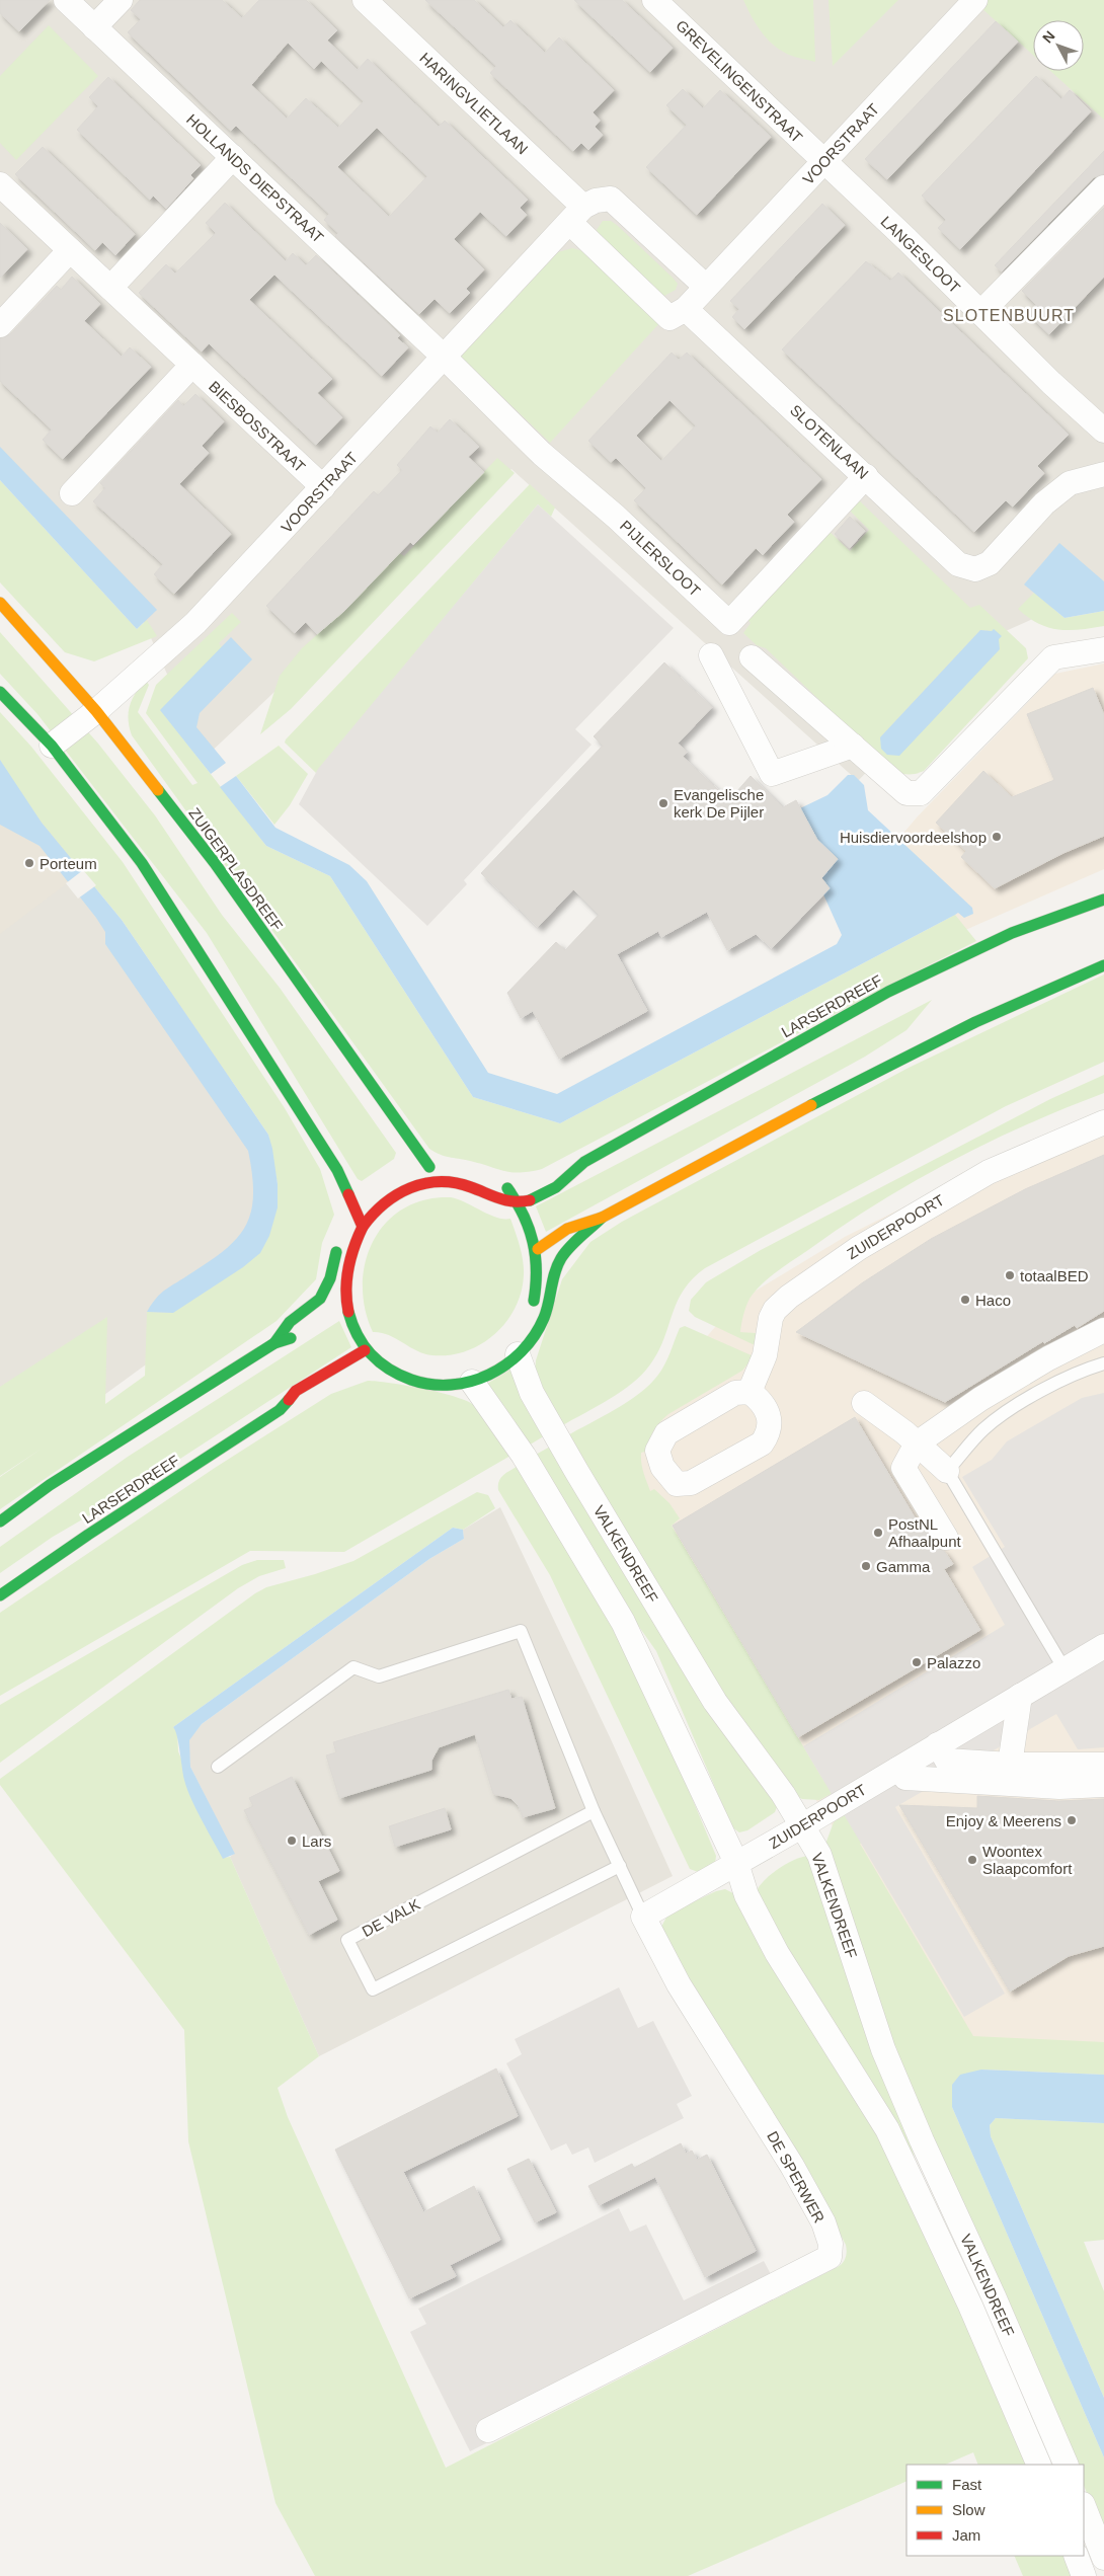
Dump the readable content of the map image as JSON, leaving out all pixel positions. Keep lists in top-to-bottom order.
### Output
{
  "streets": {
    "main road": ["ZUIGERPLASDREEF", "LARSERDREEF"],
    "street": [
      "GREVELINGENSTRAAT",
      "HARINGVLIETLAAN",
      "VOORSTRAAT",
      "HOLLANDS DIEPSTRAAT",
      "LANGESLOOT",
      "BIESBOSSTRAAT",
      "SLOTENLAAN",
      "PIJLERSLOOT",
      "ZUIDERPOORT",
      "VALKENDREEF",
      "DE SPERWER"
    ],
    "lane": ["DE VALK"]
  },
  "crossings": [
    ["GREVELINGENSTRAAT", "VOORSTRAAT"],
    ["GREVELINGENSTRAAT", "LANGESLOOT"],
    ["HARINGVLIETLAAN", "VOORSTRAAT"],
    ["VOORSTRAAT", "HOLLANDS DIEPSTRAAT"],
    ["VOORSTRAAT", "LANGESLOOT"],
    ["VOORSTRAAT", "BIESBOSSTRAAT"],
    ["VOORSTRAAT", "SLOTENLAAN"],
    ["VOORSTRAAT", "PIJLERSLOOT"],
    ["VOORSTRAAT", "ZUIGERPLASDREEF"],
    ["HOLLANDS DIEPSTRAAT", "PIJLERSLOOT"],
    ["SLOTENLAAN", "PIJLERSLOOT"],
    ["ZUIDERPOORT", "VALKENDREEF"]
  ],
  "districts": ["SLOTENBUURT"],
  "places": [
    "Evangelische kerk De Pijler",
    "Huisdiervoordeelshop",
    "Porteum",
    "totaalBED",
    "Haco",
    "PostNL Afhaalpunt",
    "Gamma",
    "Palazzo",
    "Enjoy & Meerens",
    "Lars",
    "Woontex Slaapcomfort"
  ],
  "legend": ["Fast", "Slow", "Jam"],
  "north": "top left"
}
